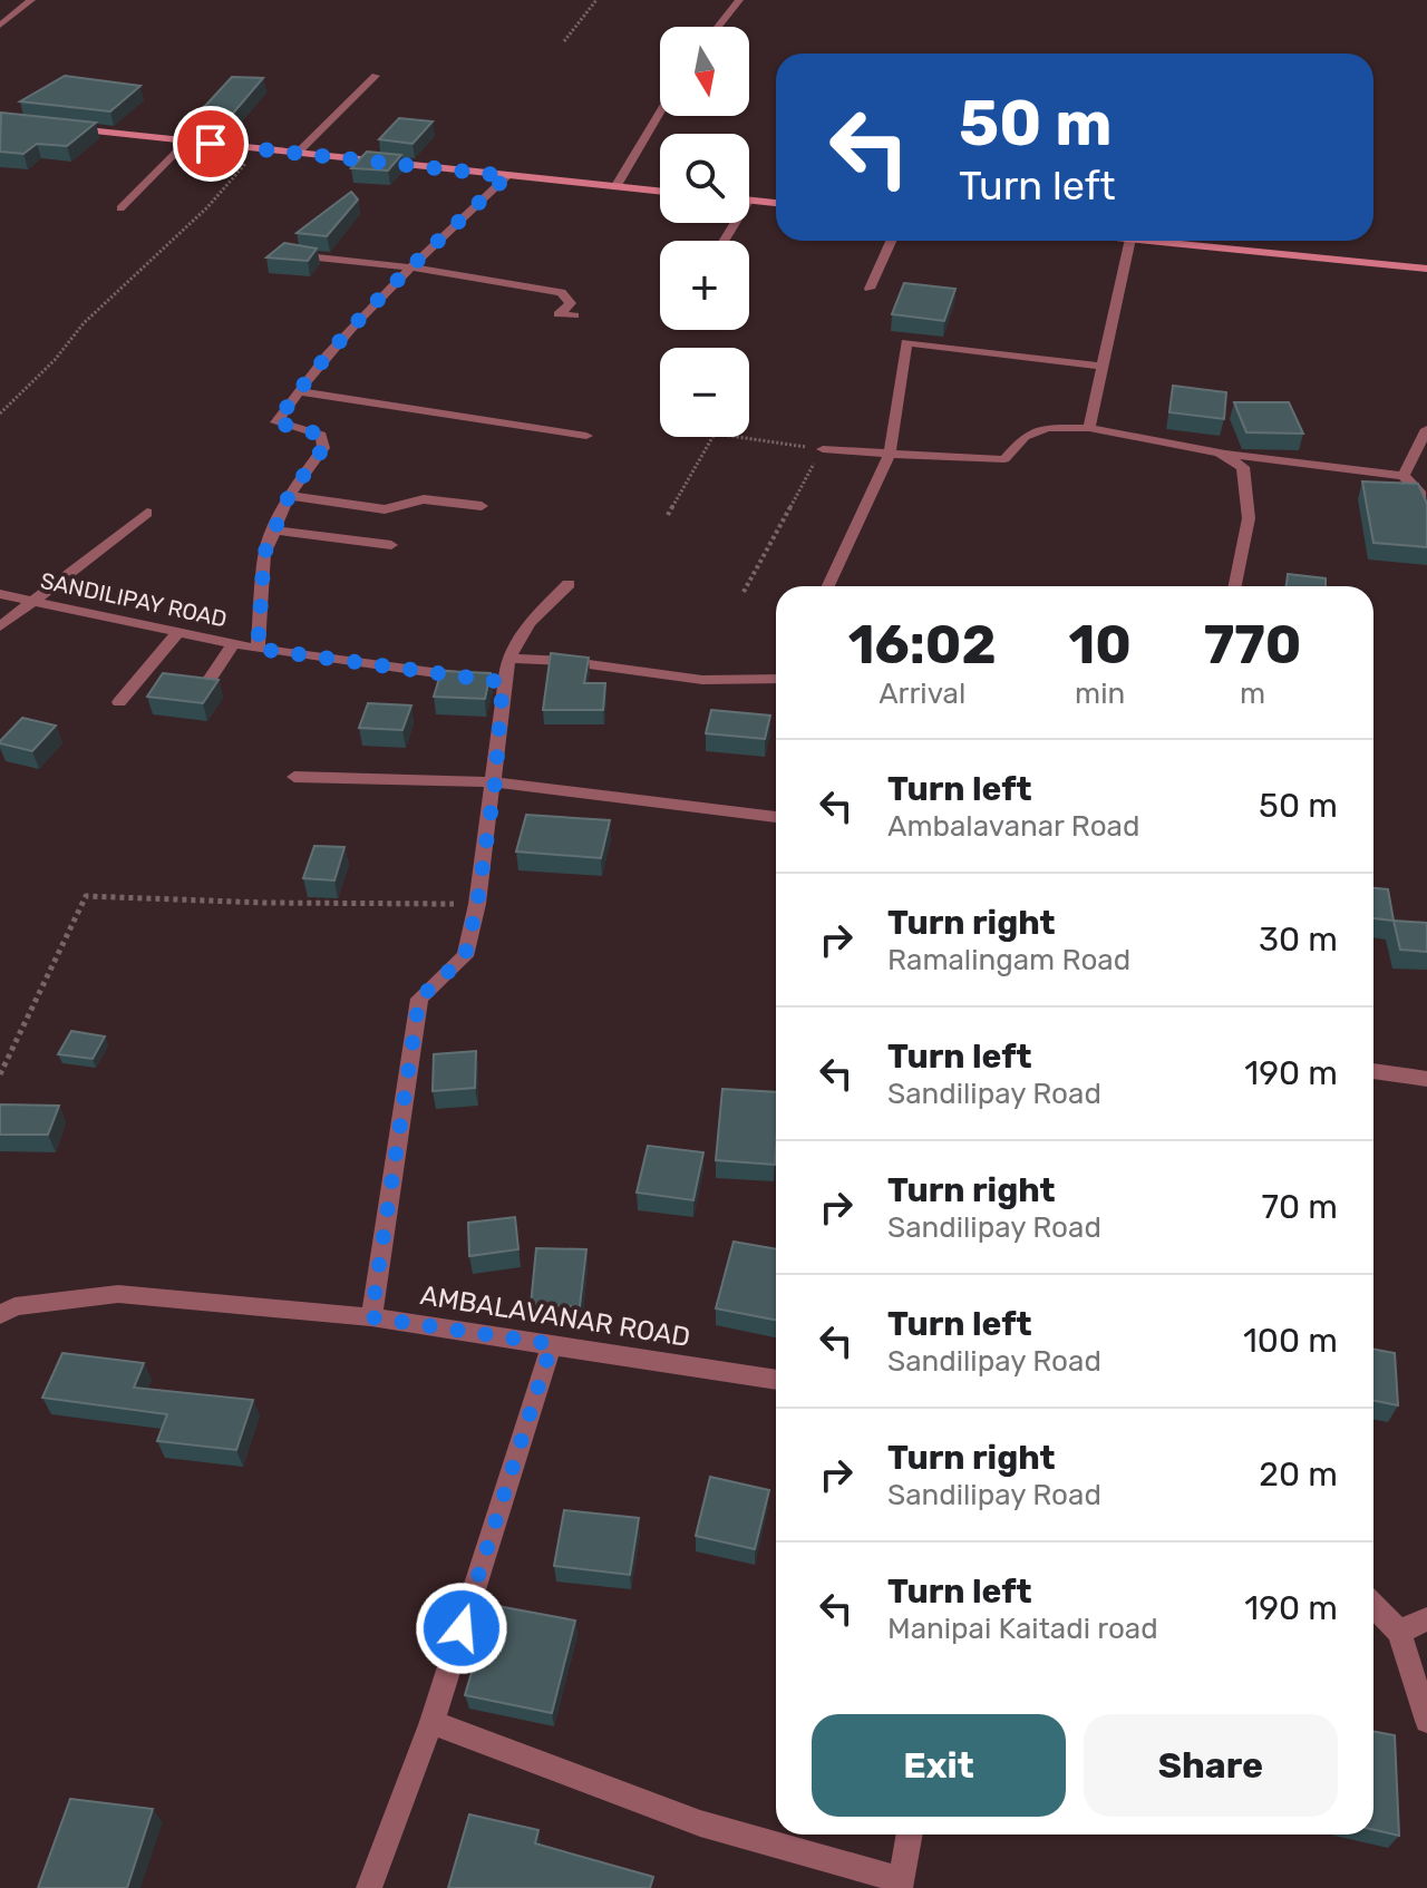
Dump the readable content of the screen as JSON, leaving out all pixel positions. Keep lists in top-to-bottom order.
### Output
{
  "streets": {
    "street": ["SANDILIPAY ROAD", "AMBALAVANAR ROAD"]
  },
  "north": "bottom",
  "page": {
    "map_buttons": ["+", "−"],
    "turn": ["50 m", "Turn left"],
    "eta": [
      "16:02",
      "Arrival",
      "10",
      "min",
      "770",
      "m"
    ],
    "list": [
      {
        "name": "Turn left",
        "note": "Ambalavanar Road",
        "value": "50 m"
      },
      {
        "name": "Turn right",
        "note": "Ramalingam Road",
        "value": "30 m"
      },
      {
        "name": "Turn left",
        "note": "Sandilipay Road",
        "value": "190 m"
      },
      {
        "name": "Turn right",
        "note": "Sandilipay Road",
        "value": "70 m"
      },
      {
        "name": "Turn left",
        "note": "Sandilipay Road",
        "value": "100 m"
      },
      {
        "name": "Turn right",
        "note": "Sandilipay Road",
        "value": "20 m"
      },
      {
        "name": "Turn left",
        "note": "Manipai Kaitadi road",
        "value": "190 m"
      }
    ],
    "buttons": ["Exit", "Share"]
  }
}
